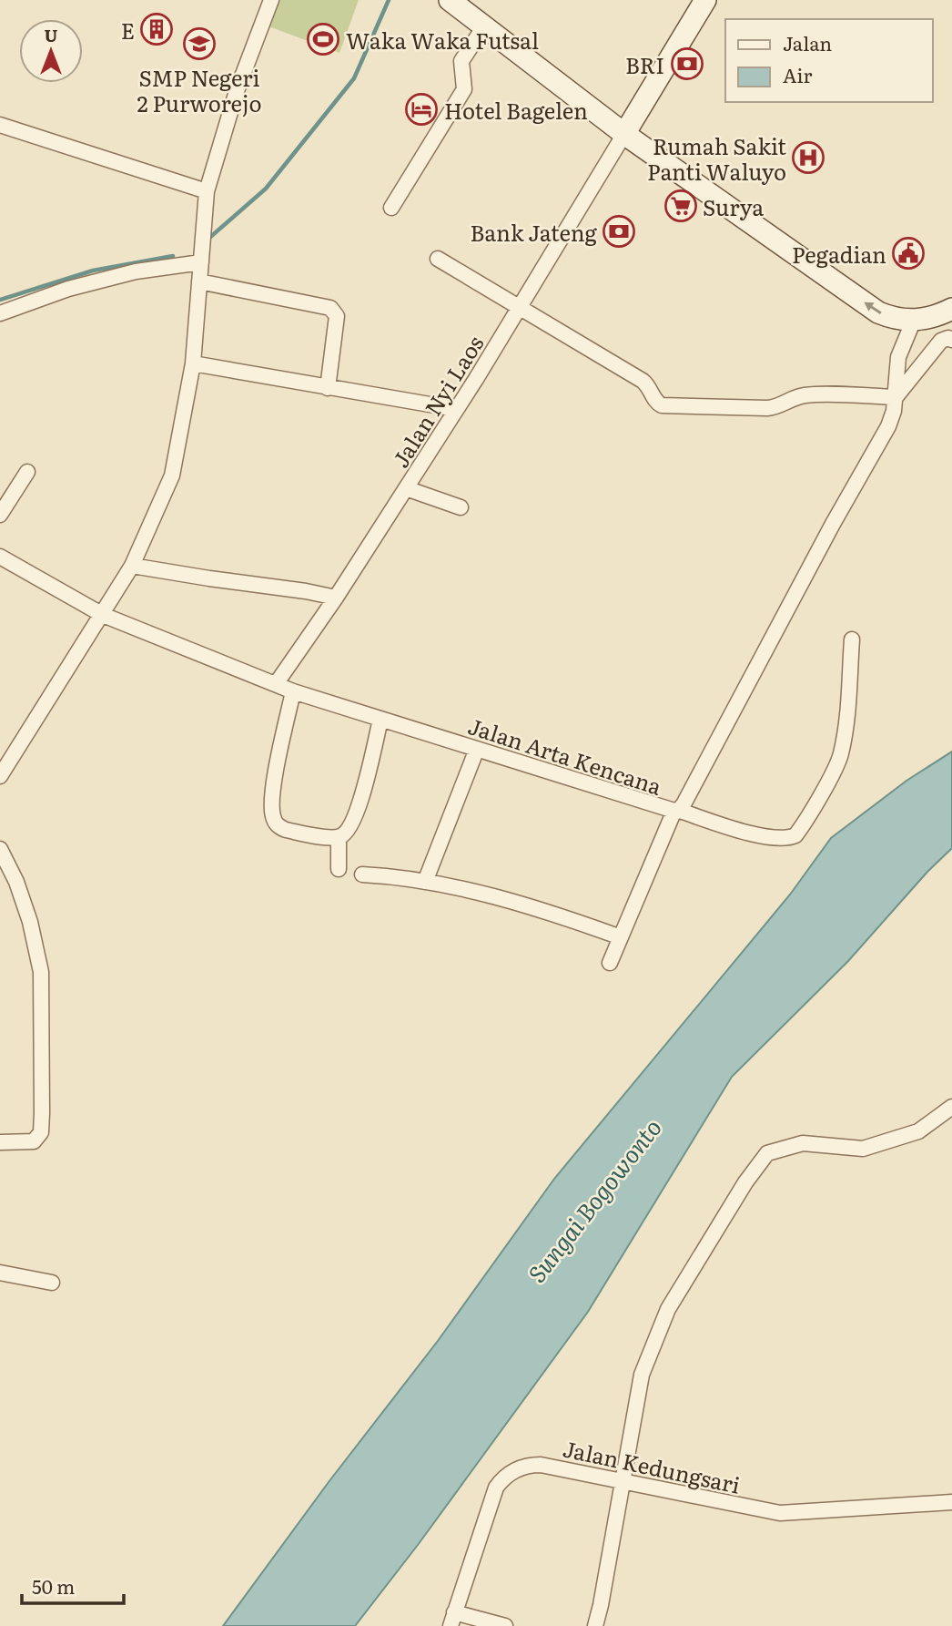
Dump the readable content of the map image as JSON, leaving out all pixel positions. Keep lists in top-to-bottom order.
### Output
{
  "streets": {
    "street": ["Jalan Nyi Laos", "Jalan Arta Kencana", "Jalan Kedungsari"]
  },
  "crossings": [
    ["Jalan Nyi Laos", "Jalan Arta Kencana"]
  ],
  "water": ["Sungai Bogowonto"],
  "places": {
    "building": ["E"],
    "sports": ["Waka Waka Futsal"],
    "school or university": ["SMP Negeri 2 Purworejo"],
    "bank": ["BRI", "Bank Jateng"],
    "hotel": ["Hotel Bagelen"],
    "hospital": ["Rumah Sakit Panti Waluyo"],
    "supermarket": ["Surya"],
    "public building": ["Pegadian"]
  },
  "legend": ["Jalan", "Air"],
  "scale_bar": "50 m",
  "north": "top"
}
